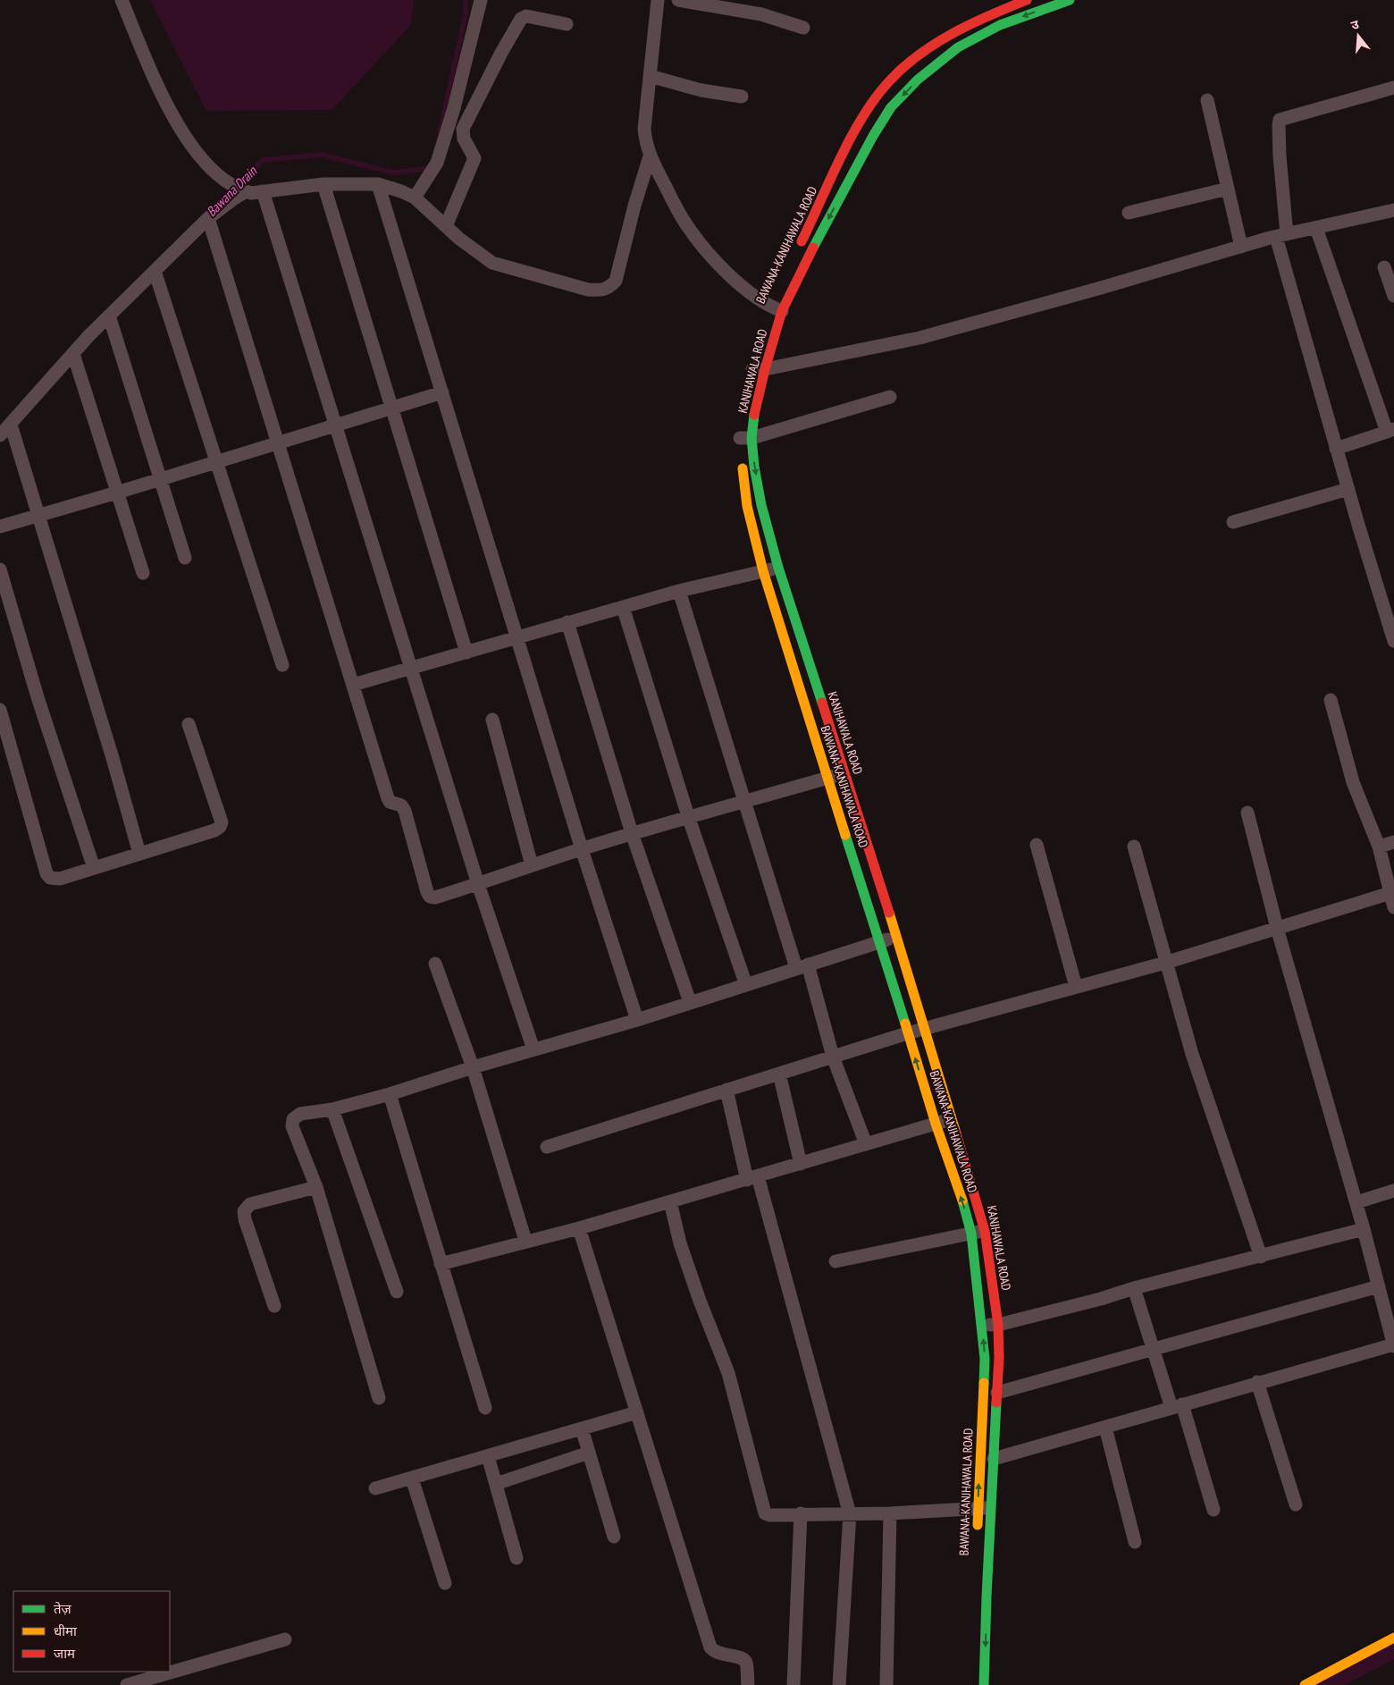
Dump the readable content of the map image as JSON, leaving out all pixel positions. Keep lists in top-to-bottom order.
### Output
{
  "streets": {
    "main road": ["BAWANA-KANJHAWALA ROAD", "KANJHAWALA ROAD"]
  },
  "crossings": [
    ["BAWANA-KANJHAWALA ROAD", "KANJHAWALA ROAD"]
  ],
  "one_way": ["KANJHAWALA ROAD"],
  "water": ["Bawana Drain"],
  "legend": ["तेज़", "धीमा", "जाम"],
  "north": "top"
}
